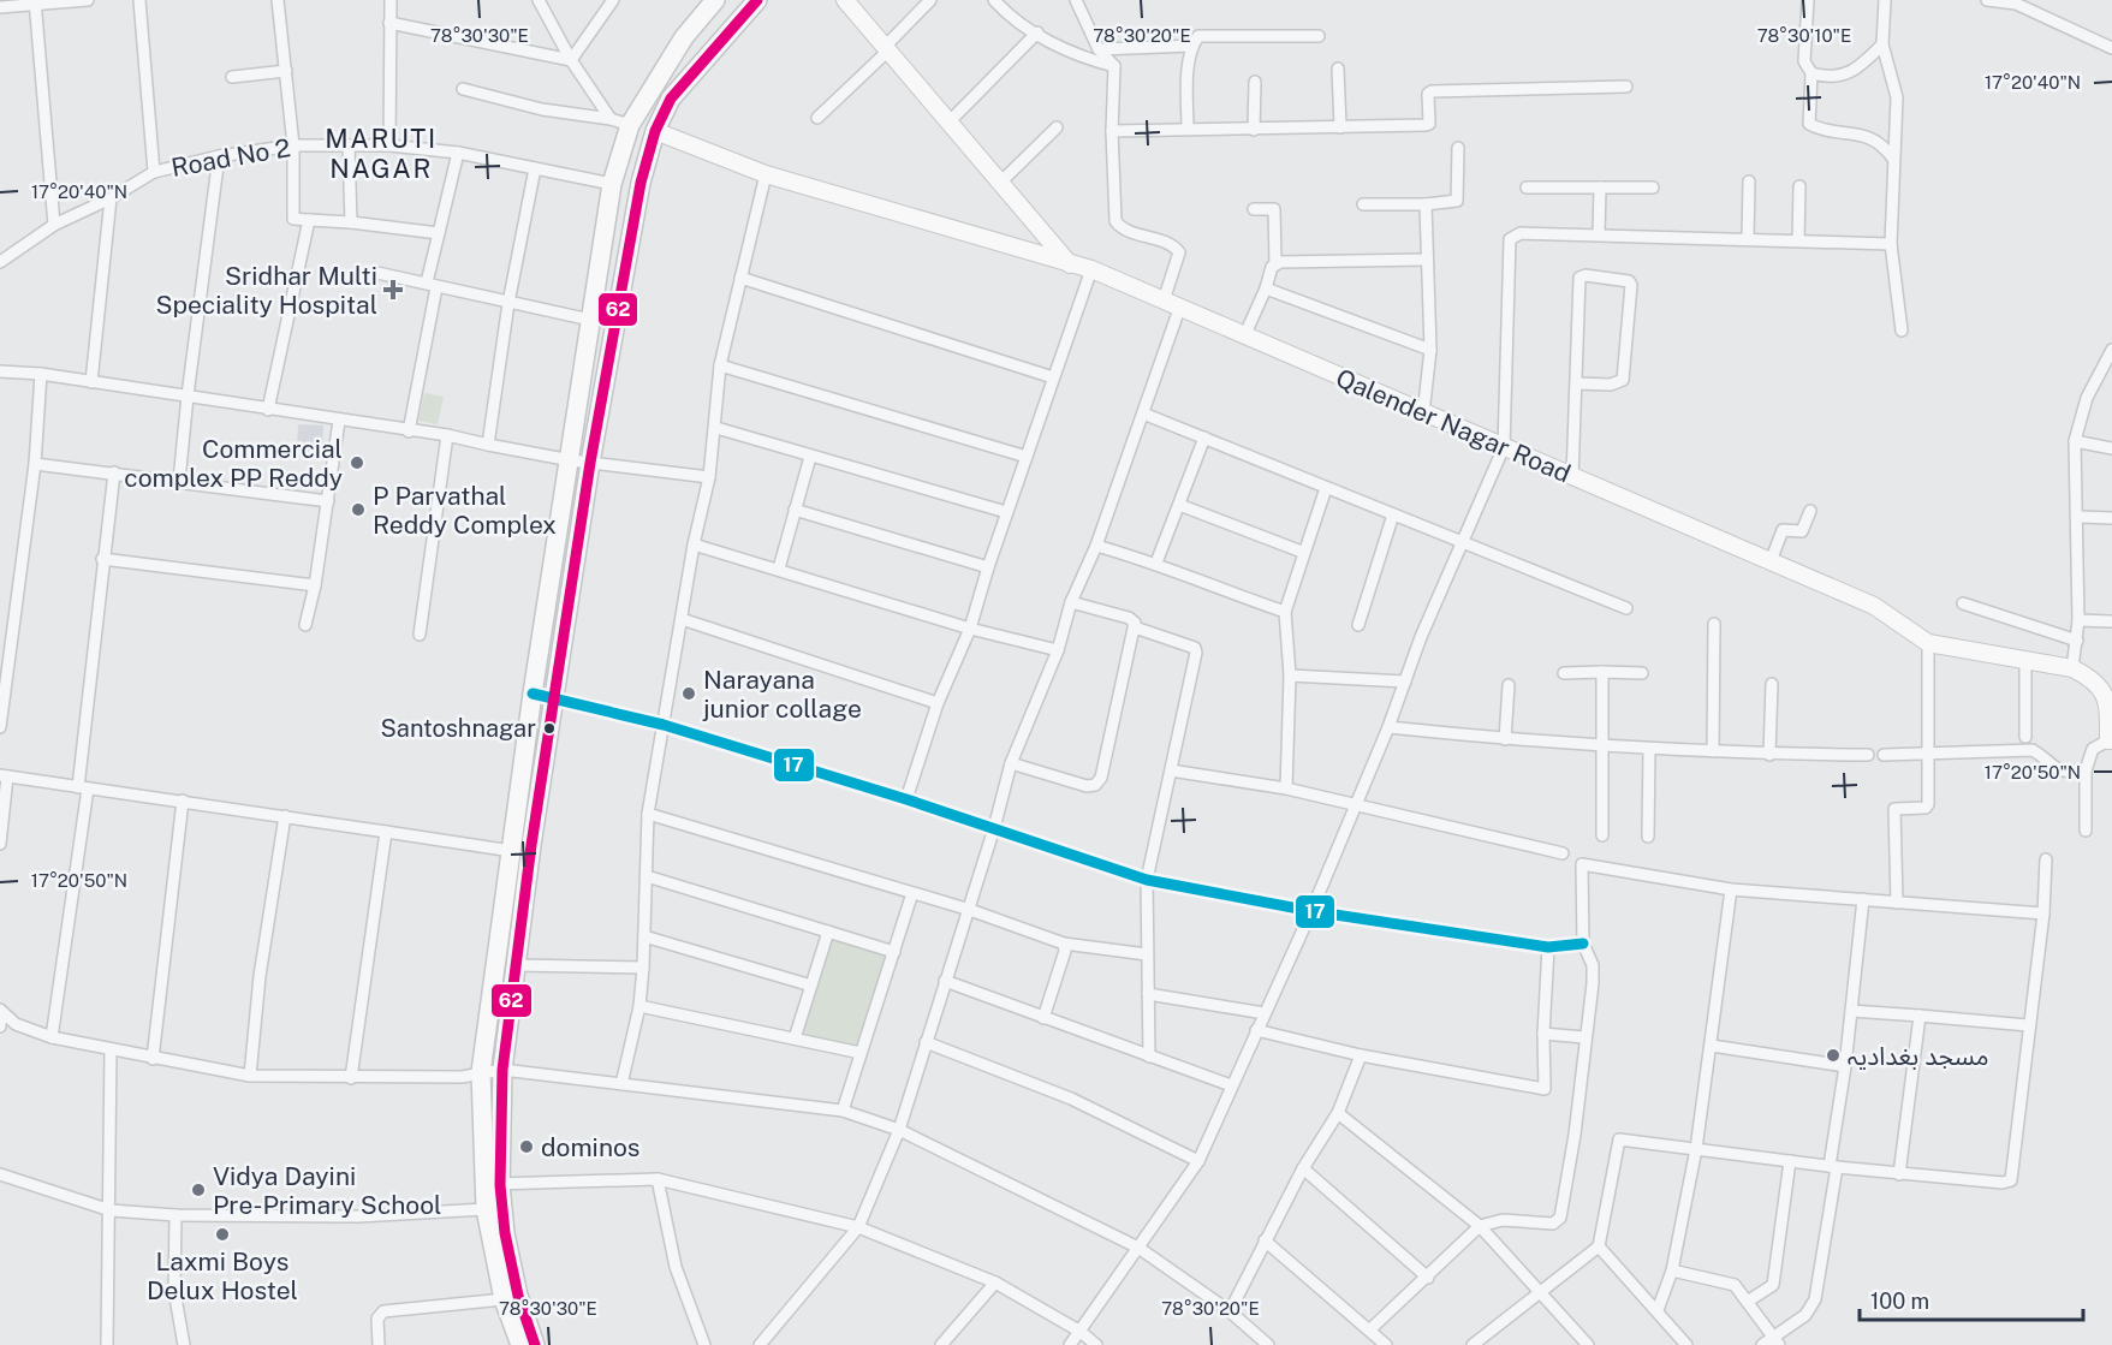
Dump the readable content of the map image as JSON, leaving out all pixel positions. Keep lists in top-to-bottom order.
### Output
{
  "streets": {
    "street": ["Road No 2", "Qalender Nagar Road"]
  },
  "districts": ["MARUTI NAGAR"],
  "places": {
    "health": ["Sridhar Multi Speciality Hospital"],
    "other": [
      "Commercial complex PP Reddy",
      "P Parvathal Reddy Complex",
      "Narayana junior collage",
      "Santoshnagar",
      "مسجد بغدادیہ",
      "dominos",
      "Vidya Dayini Pre-Primary School",
      "Laxmi Boys Delux Hostel"
    ]
  },
  "lines": ["transit line 62", "transit line 17"],
  "scale_bar": "100 m",
  "coordinates": [
    "78°30'30\"E",
    "78°30'20\"E",
    "78°30'10\"E",
    "17°20'40\"N",
    "17°20'50\"N"
  ]
}
